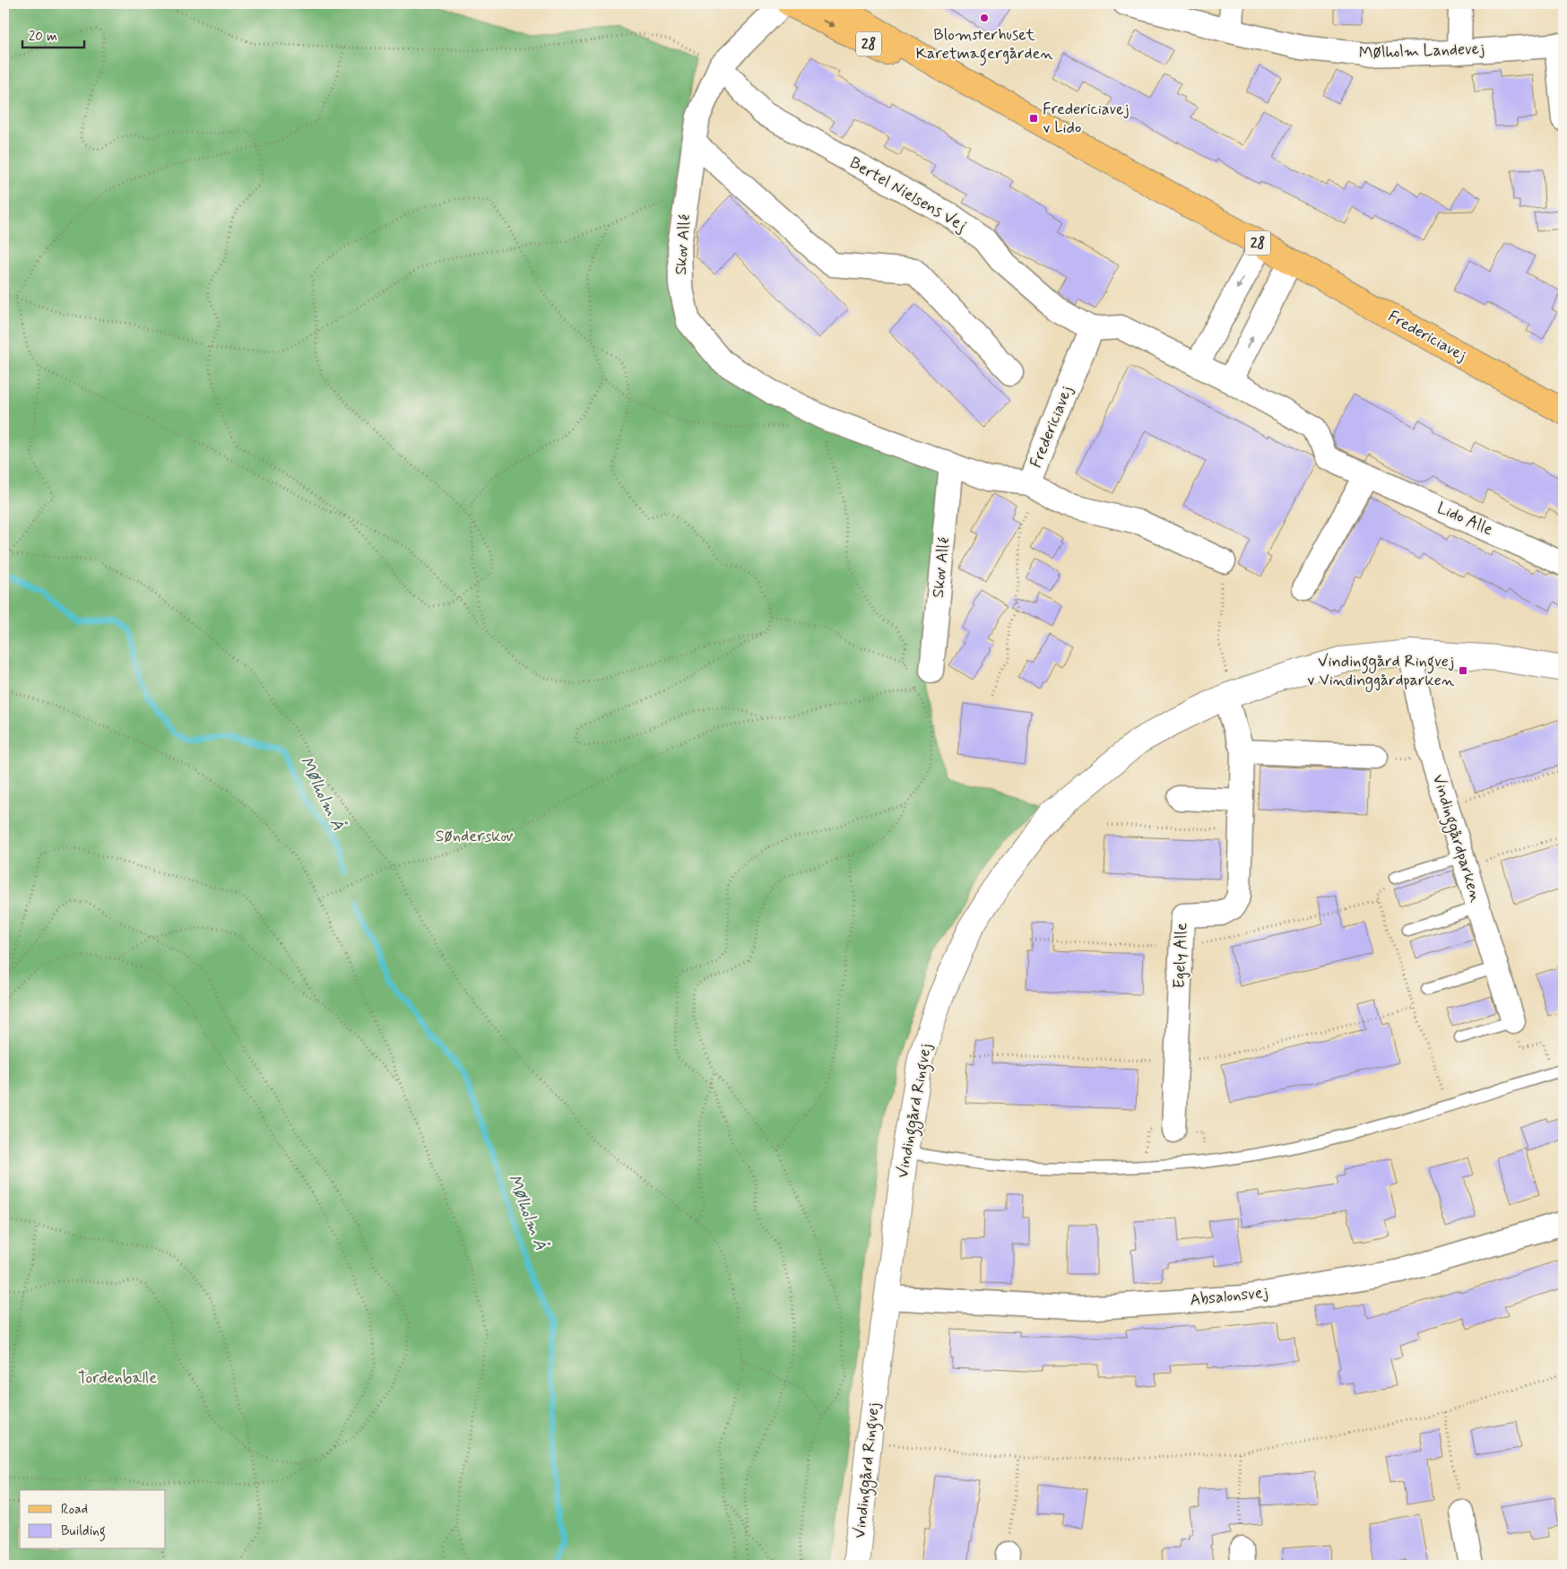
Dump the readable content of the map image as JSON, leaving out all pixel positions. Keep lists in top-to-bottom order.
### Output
{
  "streets": {
    "main road": ["28", "Fredericiavej"],
    "street": [
      "Mølholm Landevej",
      "Bertel Nielsens Vej",
      "Skov Allé",
      "Lido Alle",
      "Vindinggårdparken",
      "Egely Alle",
      "Vindinggård Ringvej",
      "Absalonsvej"
    ]
  },
  "crossings": [
    ["Bertel Nielsens Vej", "Skov Allé"],
    ["Bertel Nielsens Vej", "Fredericiavej"],
    ["Skov Allé", "Fredericiavej"],
    ["Vindinggårdparken", "Vindinggård Ringvej"],
    ["Egely Alle", "Vindinggård Ringvej"],
    ["Vindinggård Ringvej", "Absalonsvej"]
  ],
  "water": ["Mølholm Å"],
  "parks": ["Sønderskov", "Tordenballe"],
  "places": {
    "other": ["Blomsterhuset Karetmagergården"],
    "transit": ["Fredericiavej v Lido", "Vindinggård Ringvej v Vindinggårdparken"]
  },
  "legend": ["Road", "Building"],
  "scale_bar": "20 m"
}
